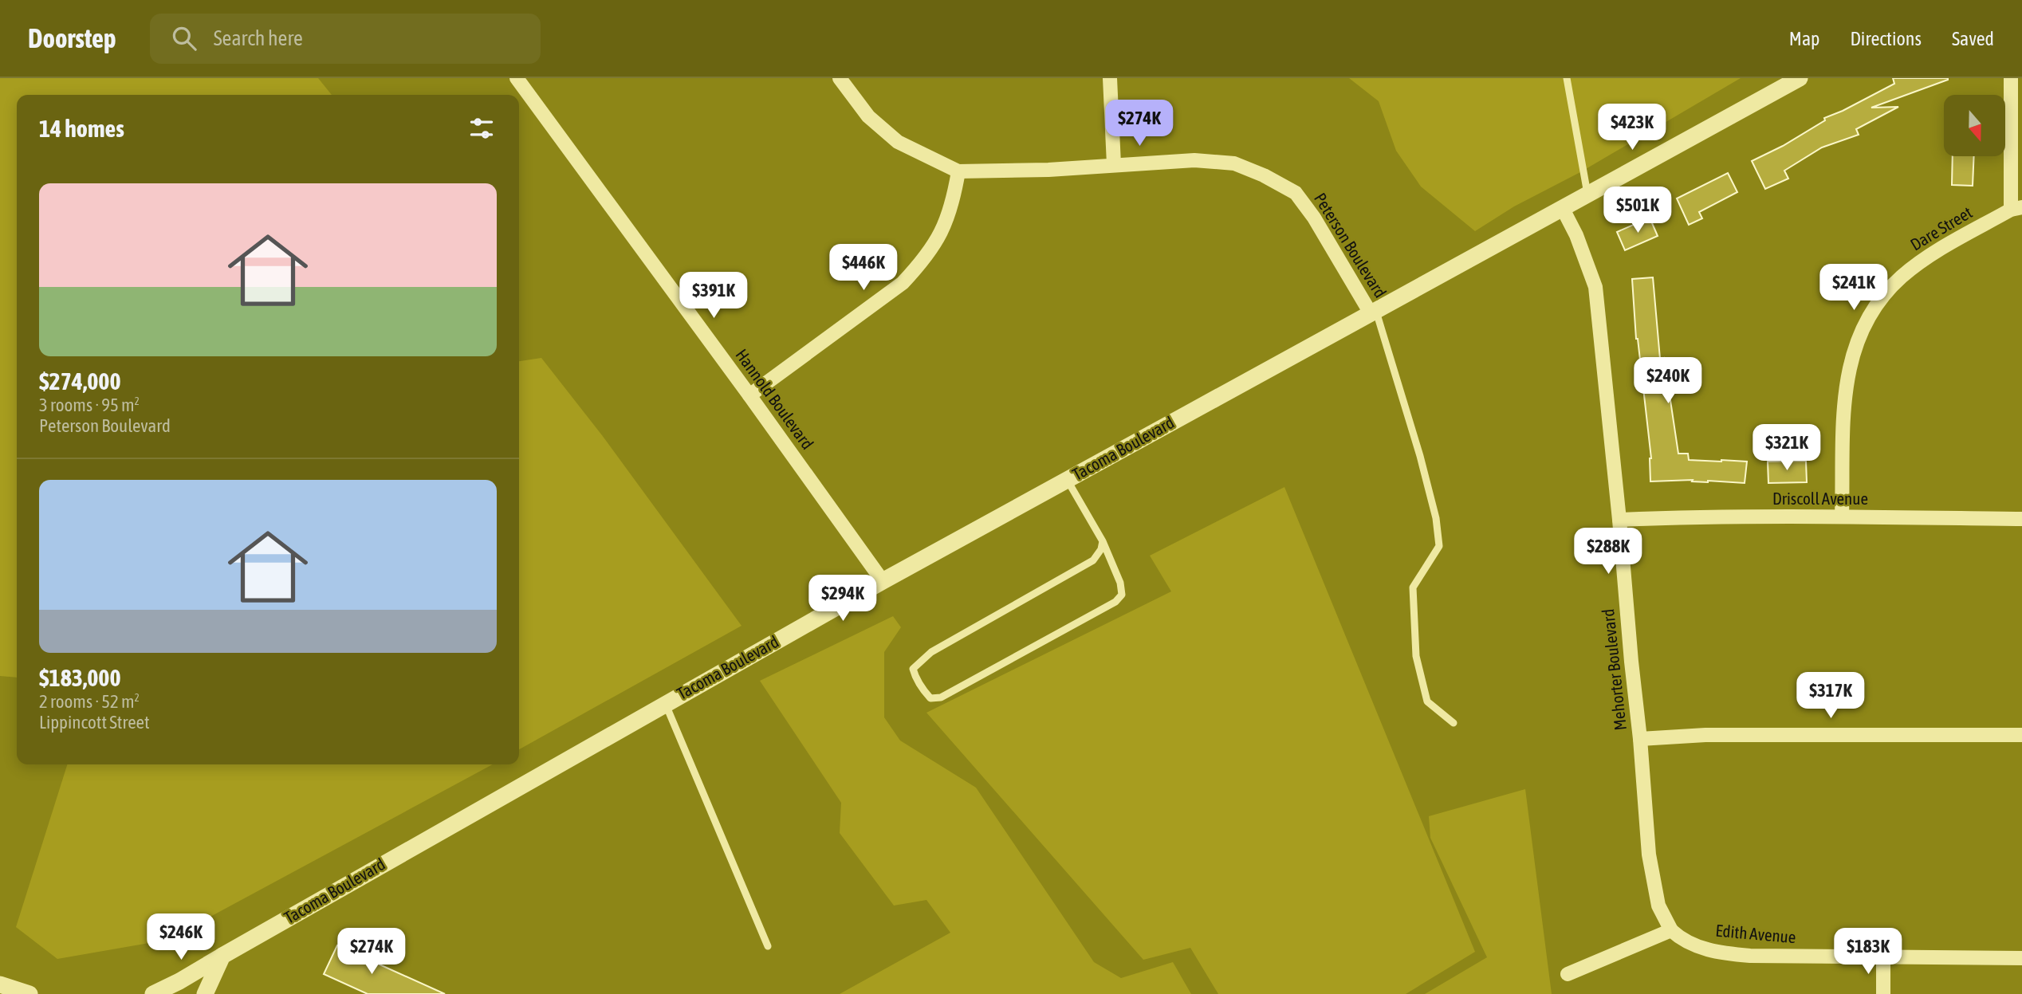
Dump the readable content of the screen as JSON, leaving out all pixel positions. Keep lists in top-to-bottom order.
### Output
{
  "streets": {
    "street": [
      "Dare Street",
      "Peterson Boulevard",
      "Hannold Boulevard",
      "Tacoma Boulevard",
      "Driscoll Avenue",
      "Mehorter Boulevard",
      "Edith Avenue"
    ]
  },
  "crossings": [
    ["Dare Street", "Driscoll Avenue"],
    ["Peterson Boulevard", "Tacoma Boulevard"],
    ["Hannold Boulevard", "Tacoma Boulevard"],
    ["Tacoma Boulevard", "Mehorter Boulevard"],
    ["Driscoll Avenue", "Mehorter Boulevard"],
    ["Mehorter Boulevard", "Edith Avenue"]
  ],
  "north": "bottom",
  "page": {
    "header": "Doorstep",
    "search": "Search here",
    "nav": ["Map", "Directions", "Saved"],
    "heading": "14 homes",
    "price": [
      "$274K",
      "$423K",
      "$501K",
      "$446K",
      "$241K",
      "$391K",
      "$240K",
      "$321K",
      "$288K",
      "$294K",
      "$317K",
      "$246K",
      "$274K",
      "$183K"
    ],
    "list": [
      {
        "name": "$274,000",
        "note": "3 rooms · 95 m² · Peterson Boulevard"
      },
      {
        "name": "$183,000",
        "note": "2 rooms · 52 m² · Lippincott Street"
      }
    ]
  }
}
